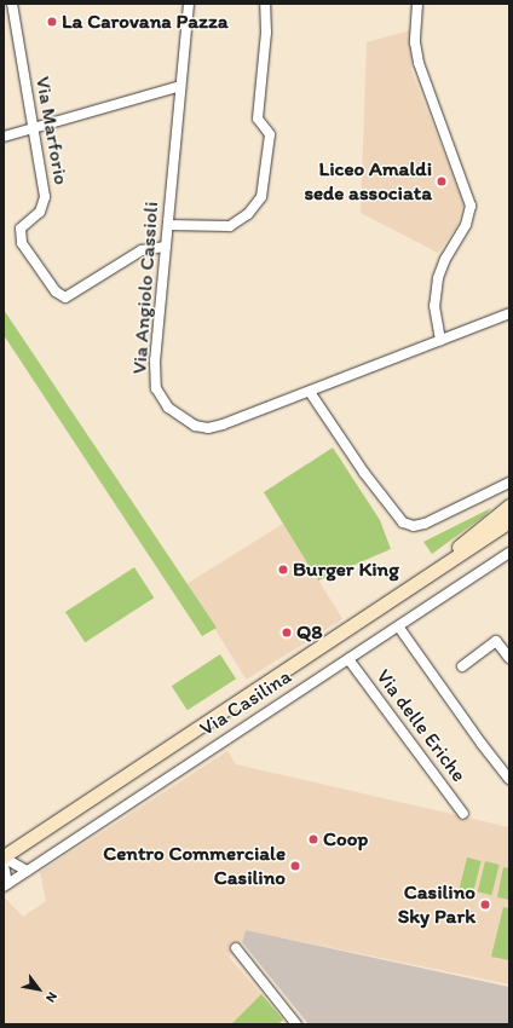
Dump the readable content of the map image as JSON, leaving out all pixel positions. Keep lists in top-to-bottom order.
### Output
{
  "streets": {
    "main road": ["Via Casilina"],
    "street": ["Via Marforio", "Via Angiolo Cassioli", "Via delle Eriche"]
  },
  "crossings": [
    ["Via Marforio", "Via Angiolo Cassioli"],
    ["Via Casilina", "Via delle Eriche"]
  ],
  "places": [
    "La Carovana Pazza",
    "Liceo Amaldi sede associata",
    "Burger King",
    "Q8",
    "Coop",
    "Centro Commerciale Casilino",
    "Casilino Sky Park"
  ],
  "north": "bottom right"
}
